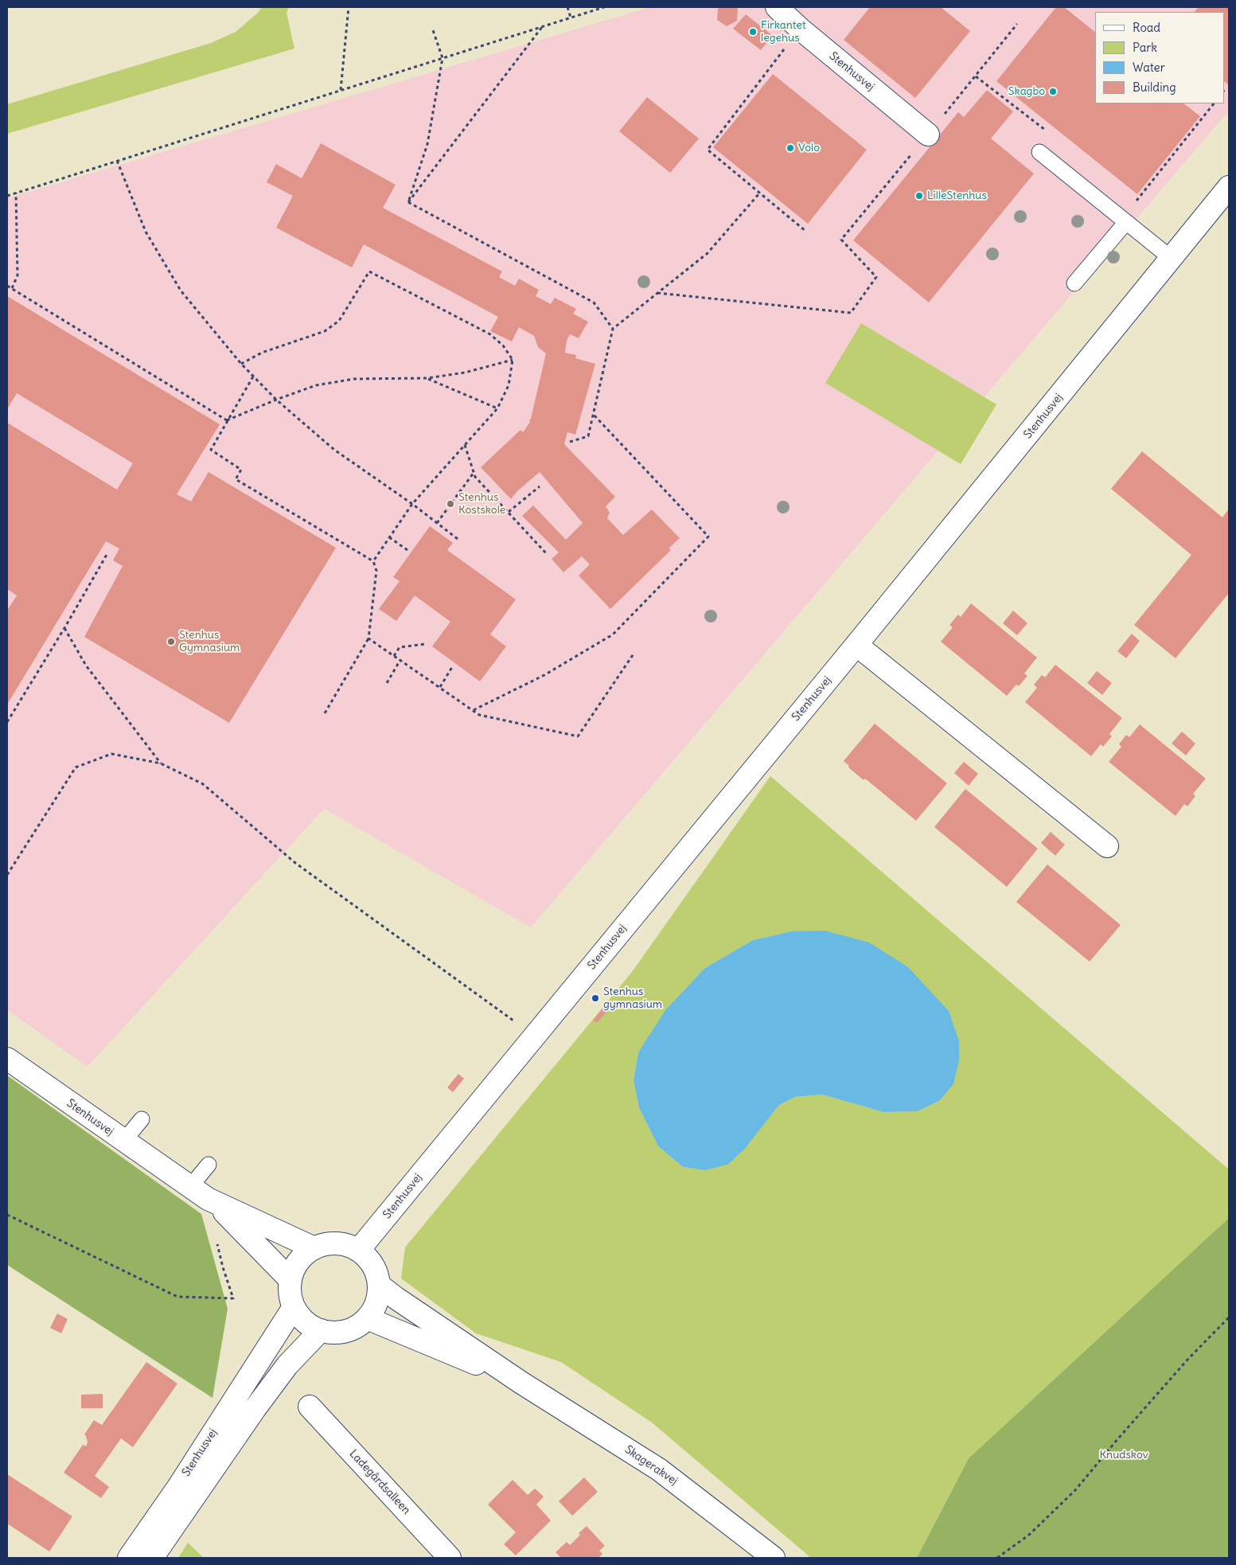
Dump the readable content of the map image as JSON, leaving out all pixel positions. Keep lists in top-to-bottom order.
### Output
{
  "streets": {
    "street": ["Stenhusvej", "Skagerakvej", "Ladegårdsalleen"]
  },
  "crossings": [
    ["Stenhusvej", "Skagerakvej"]
  ],
  "parks": ["Knudskov"],
  "places": [
    "Firkantet legehus",
    "Skagbo",
    "Volo",
    "LilleStenhus",
    "Stenhus Kostskole",
    "Stenhus Gymnasium",
    "Stenhus gymnasium"
  ],
  "legend": [
    "Road",
    "Park",
    "Water",
    "Building"
  ]
}
